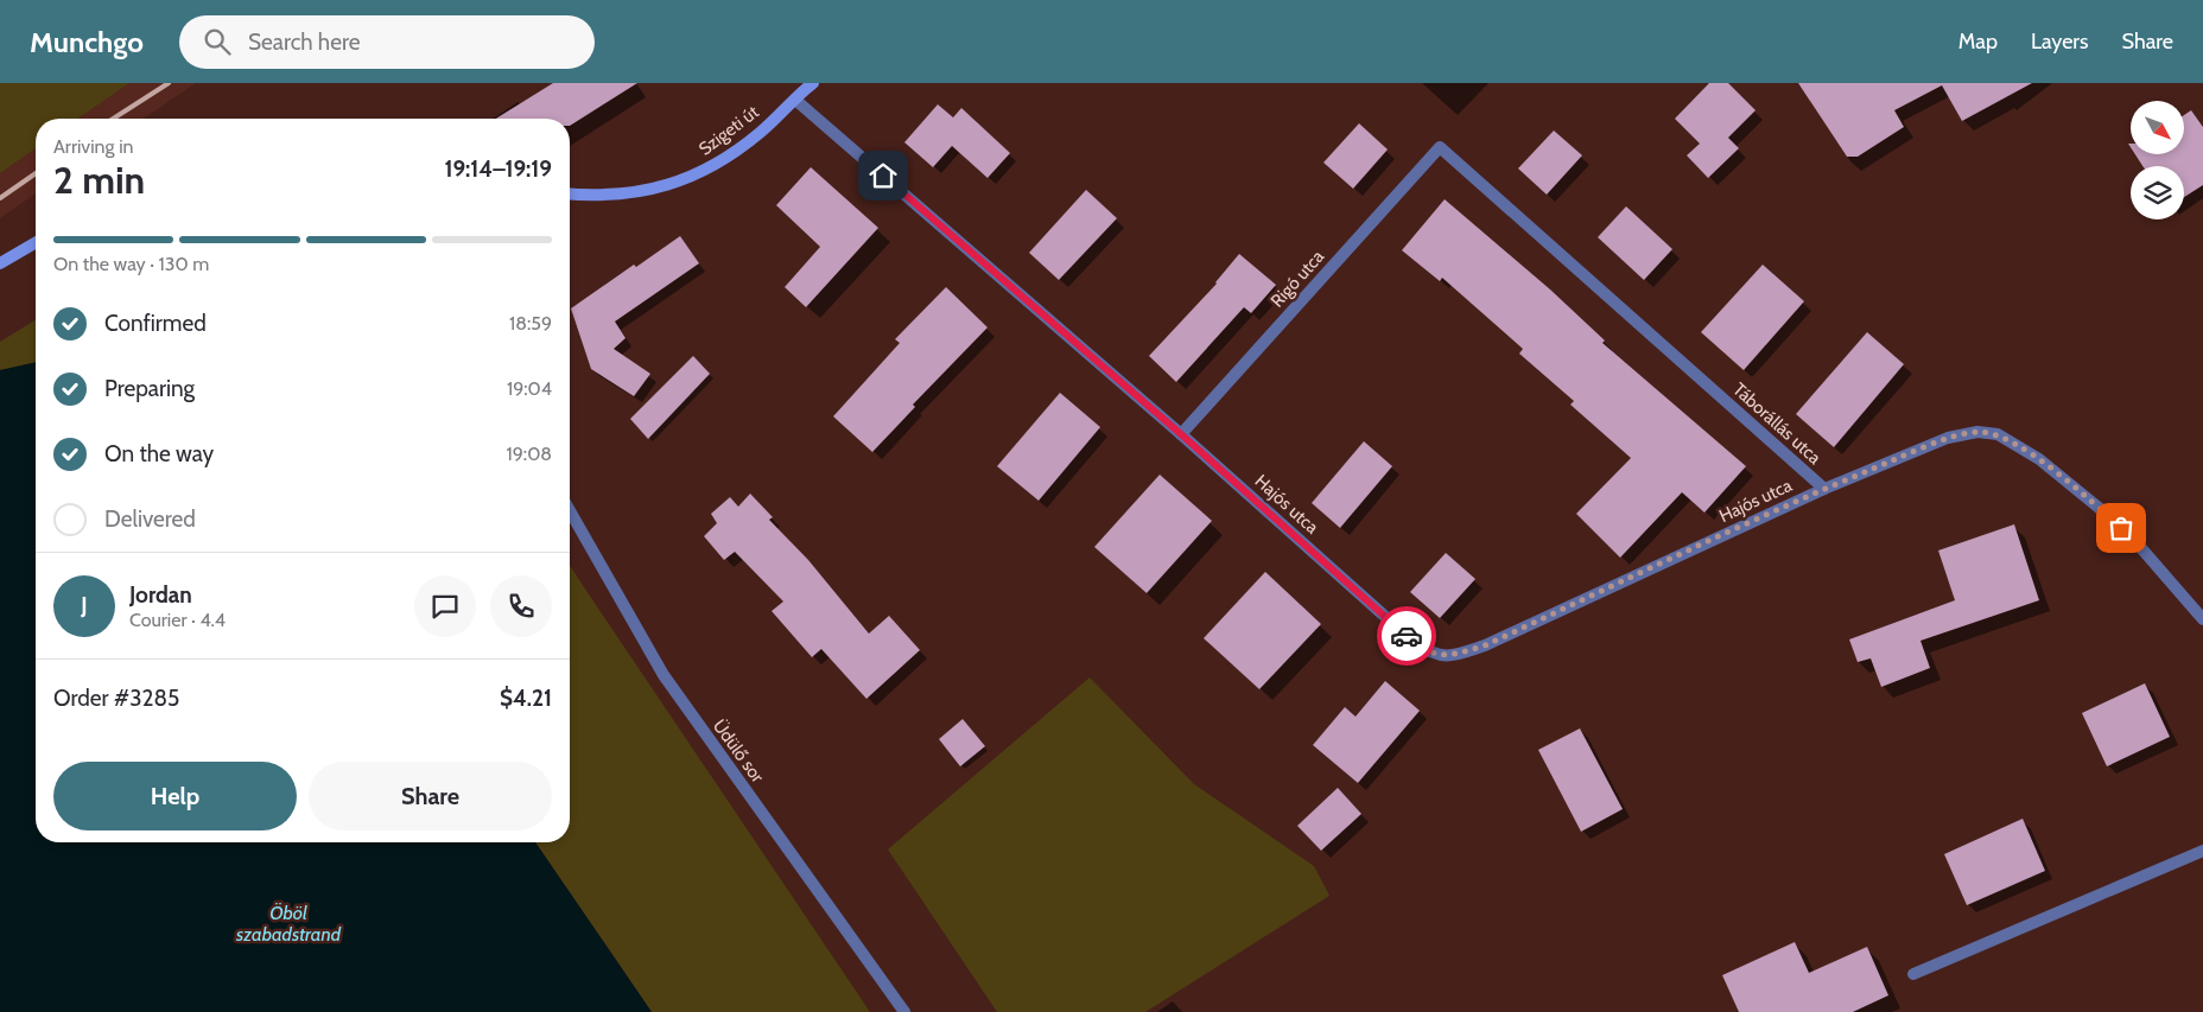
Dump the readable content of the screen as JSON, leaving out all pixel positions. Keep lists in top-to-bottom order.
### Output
{
  "streets": {
    "street": [
      "Szigeti út",
      "Rigó utca",
      "Táborállás utca",
      "Hajós utca",
      "Üdülő sor"
    ]
  },
  "crossings": [
    ["Szigeti út", "Hajós utca"],
    ["Rigó utca", "Táborállás utca"],
    ["Rigó utca", "Hajós utca"],
    ["Táborállás utca", "Hajós utca"]
  ],
  "water": ["Öböl szabadstrand"],
  "north": "bottom right",
  "page": {
    "header": "Munchgo",
    "search": "Search here",
    "nav": ["Map", "Layers", "Share"],
    "heading": ["2 min", "Arriving in", "19:14–19:19"],
    "panel": [
      "Jordan",
      "Courier · 4.4",
      "Order #3285",
      "$4.21"
    ],
    "bar": "On the way · 130 m",
    "list": [
      ["Confirmed", "18:59"],
      ["Preparing", "19:04"],
      ["On the way", "19:08"],
      "Delivered"
    ],
    "round": "J",
    "buttons": ["Help", "Share"]
  }
}
